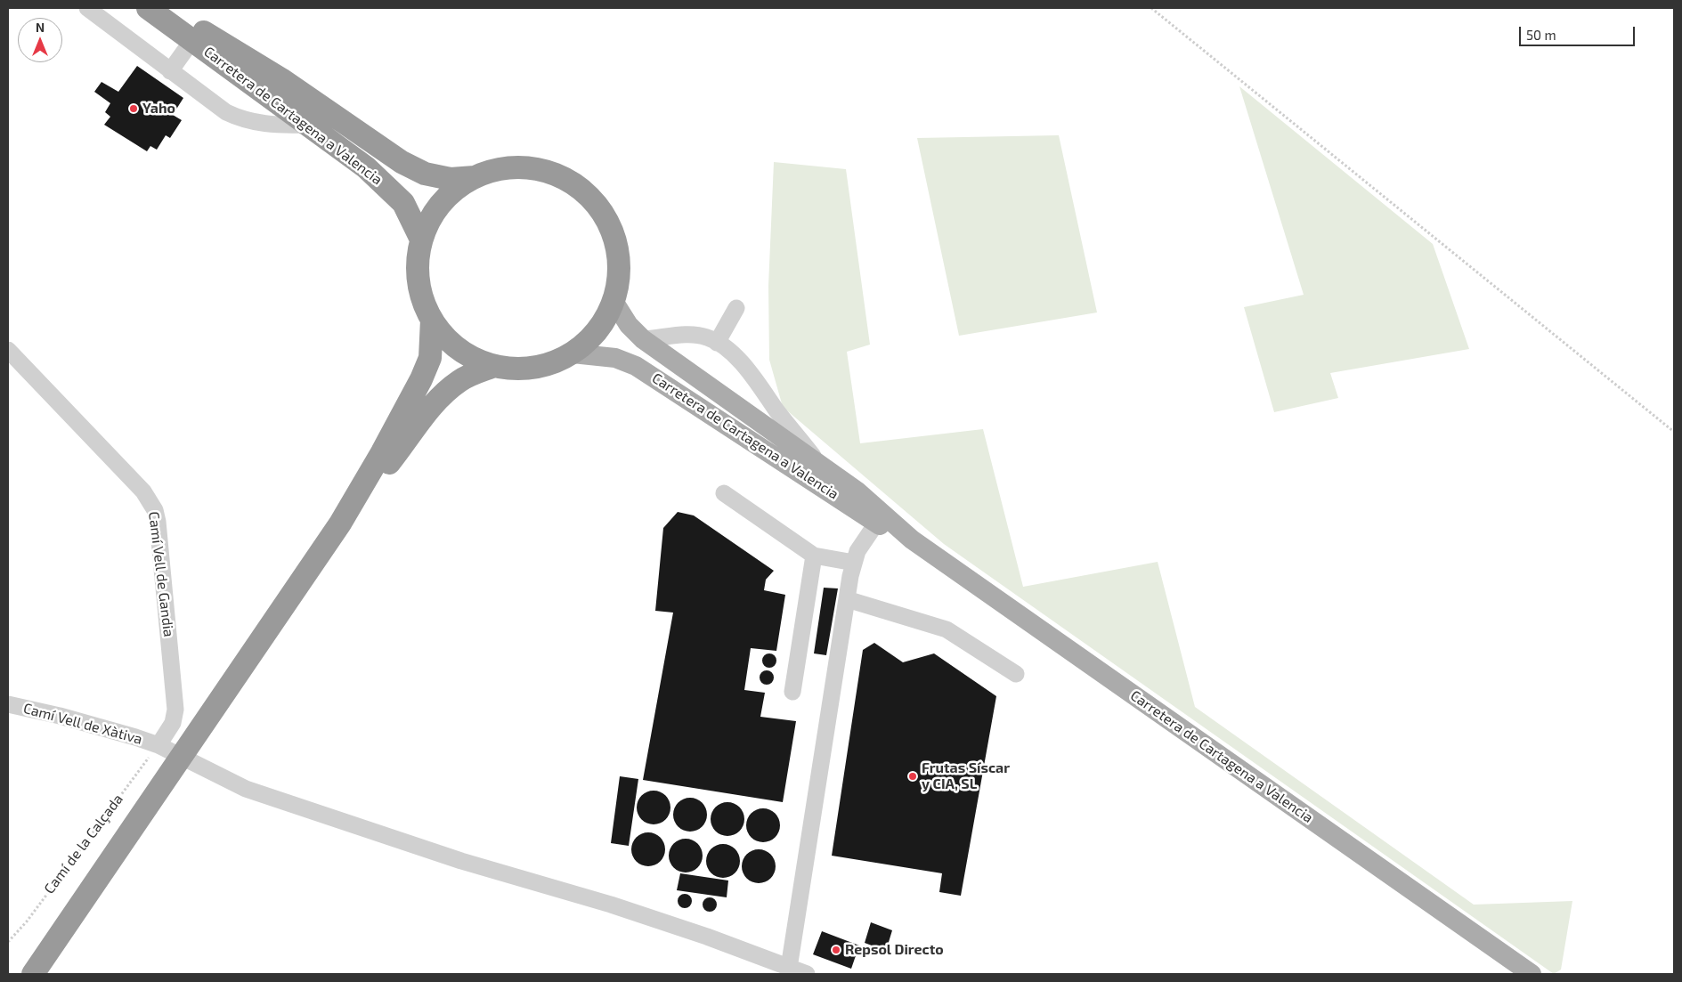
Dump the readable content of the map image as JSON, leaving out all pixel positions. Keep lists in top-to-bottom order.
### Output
{
  "streets": {
    "highway": ["Carretera de Cartagena a Valencia"],
    "street": ["Camí Vell de Gandia", "Camí Vell de Xàtiva"],
    "path": ["Camí de la Calçada"]
  },
  "crossings": [
    ["Camí Vell de Gandia", "Camí Vell de Xàtiva"],
    ["Camí Vell de Gandia", "Camí de la Calçada"],
    ["Camí Vell de Xàtiva", "Camí de la Calçada"]
  ],
  "places": ["Yaho", "Frutas Síscar y CIA, SL", "Repsol Directo"],
  "scale_bar": "50 m",
  "north": "top"
}
